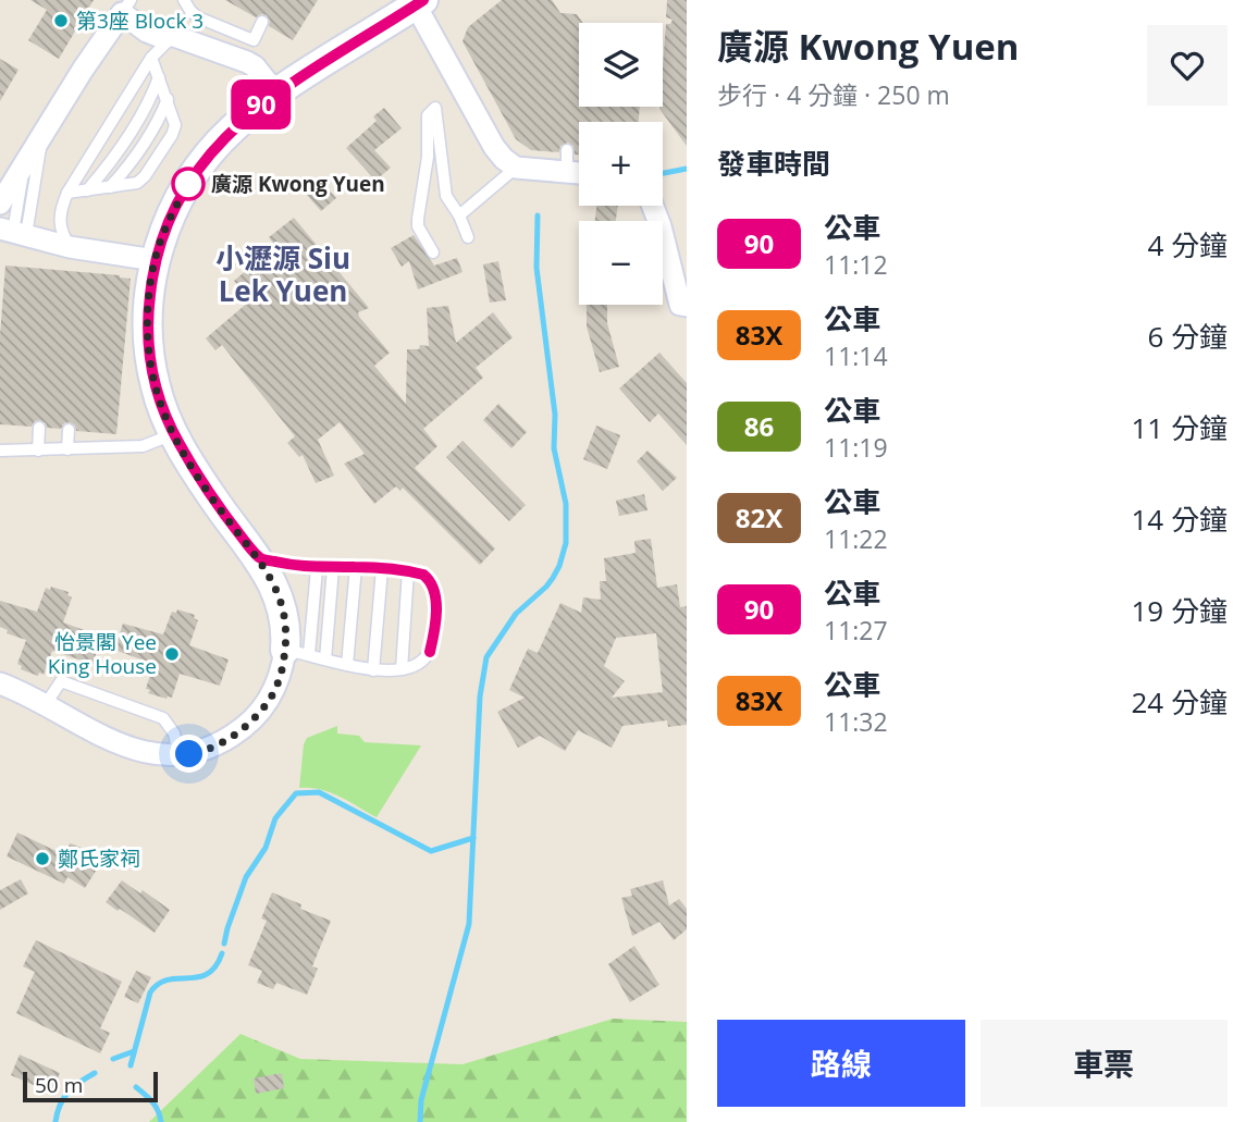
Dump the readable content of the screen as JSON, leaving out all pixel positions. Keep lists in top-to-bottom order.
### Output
{
  "districts": ["小瀝源 Siu Lek Yuen"],
  "places": [
    "第3座 Block 3",
    "廣源 Kwong Yuen",
    "怡景閣 Yee King House",
    "鄭氏家祠"
  ],
  "lines": ["bus line 90"],
  "scale_bar": "50 m",
  "page": {
    "on_map": "90",
    "heading": [
      ["廣源 Kwong Yuen", "步行 · 4 分鐘 · 250 m"],
      "發車時間"
    ],
    "map_buttons": ["+", "−"],
    "list": [
      {
        "mark": "90",
        "name": "公車",
        "note": "11:12",
        "value": "4 分鐘"
      },
      {
        "mark": "83X",
        "name": "公車",
        "note": "11:14",
        "value": "6 分鐘"
      },
      {
        "mark": "86",
        "name": "公車",
        "note": "11:19",
        "value": "11 分鐘"
      },
      {
        "mark": "82X",
        "name": "公車",
        "note": "11:22",
        "value": "14 分鐘"
      },
      {
        "mark": "90",
        "name": "公車",
        "note": "11:27",
        "value": "19 分鐘"
      },
      {
        "mark": "83X",
        "name": "公車",
        "note": "11:32",
        "value": "24 分鐘"
      }
    ],
    "buttons": ["路線", "車票"],
    "scale": "50 m"
  }
}
